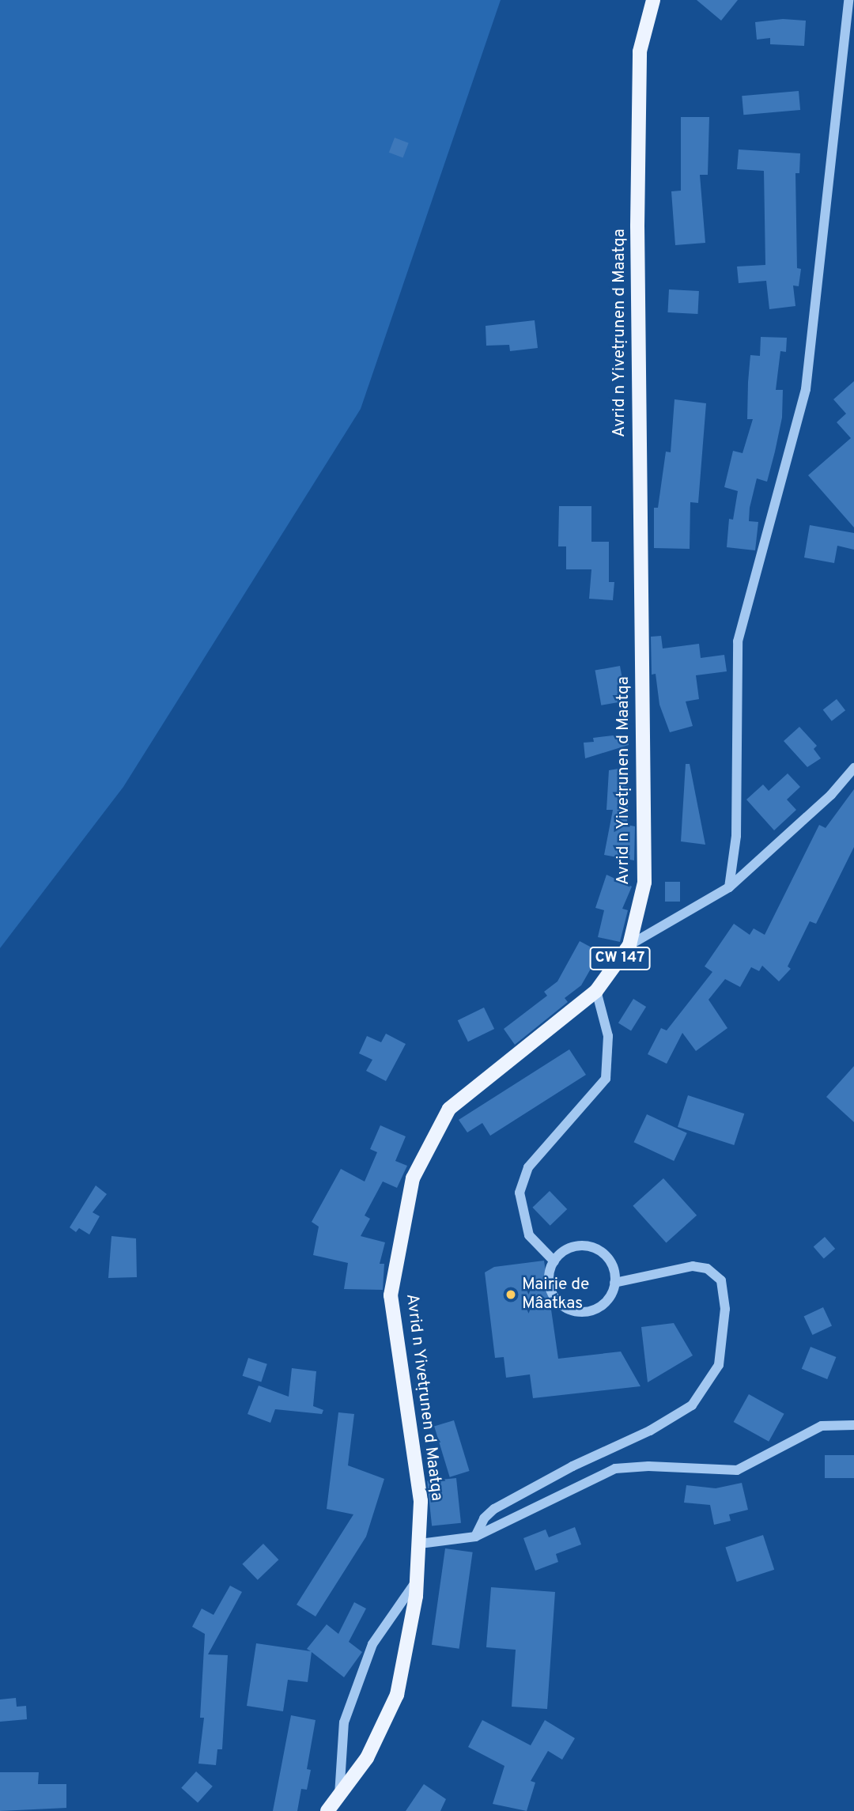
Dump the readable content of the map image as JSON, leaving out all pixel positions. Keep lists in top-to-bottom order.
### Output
{
  "streets": {
    "main road": ["Avrid n Yivetṛunen d Maatqa", "CW 147"]
  },
  "places": ["Mairie de Mâatkas"]
}
